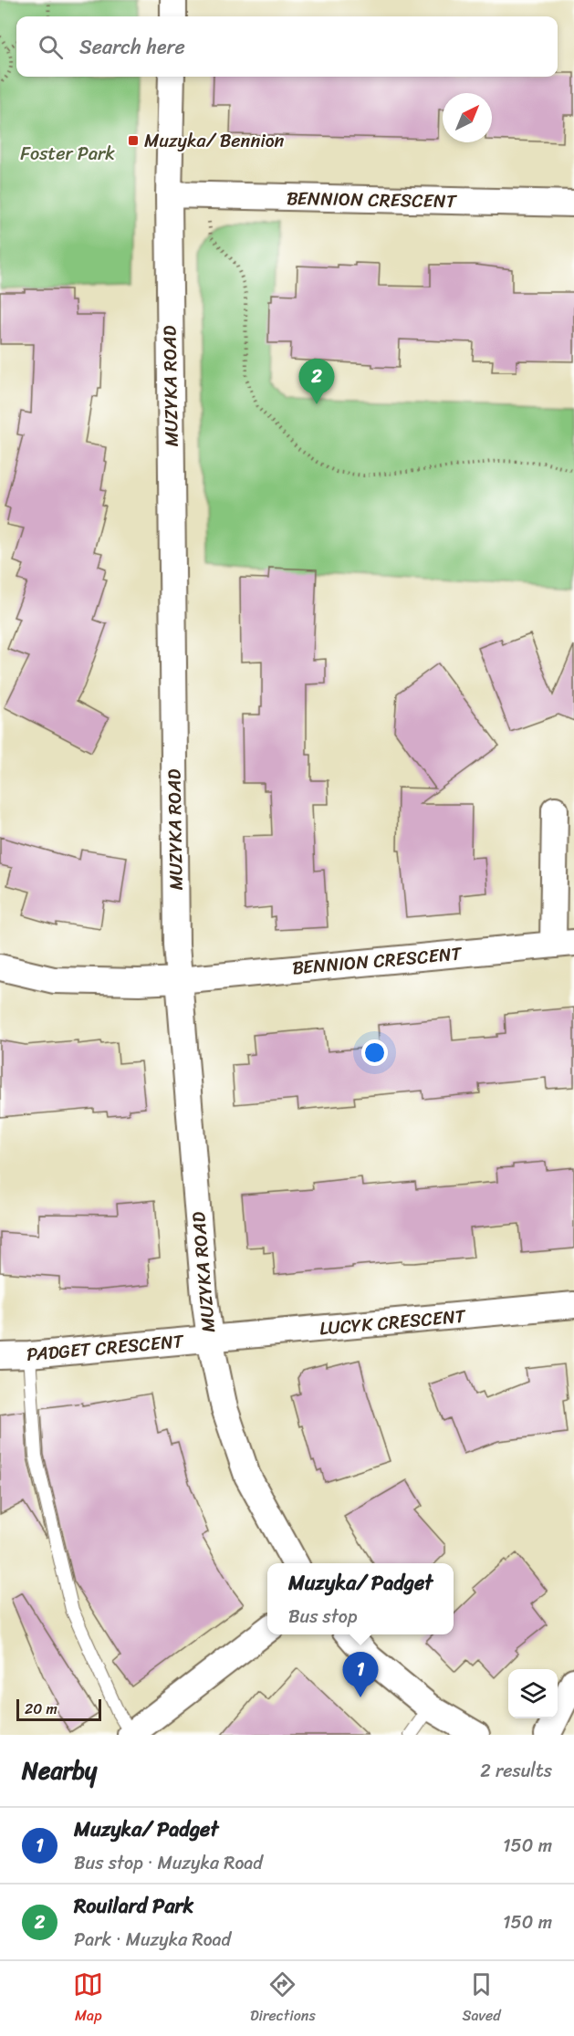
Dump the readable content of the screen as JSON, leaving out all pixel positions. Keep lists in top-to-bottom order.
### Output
{
  "streets": {
    "street": [
      "BENNION CRESCENT",
      "MUZYKA ROAD",
      "LUCYK CRESCENT",
      "PADGET CRESCENT"
    ]
  },
  "crossings": [
    ["BENNION CRESCENT", "MUZYKA ROAD"],
    ["MUZYKA ROAD", "LUCYK CRESCENT"],
    ["MUZYKA ROAD", "PADGET CRESCENT"],
    ["LUCYK CRESCENT", "PADGET CRESCENT"]
  ],
  "parks": ["Foster Park"],
  "places": {
    "transit": ["Muzyka/ Bennion"]
  },
  "scale_bar": "20 m",
  "north": "top right",
  "page": {
    "search": "Search here",
    "pins": ["2", "1"],
    "popup": ["Muzyka/ Padget", "Bus stop"],
    "scale": "20 m",
    "heading": ["Nearby", "2 results"],
    "list": [
      {
        "mark": "1",
        "name": "Muzyka/ Padget",
        "note": "Bus stop · Muzyka Road",
        "value": "150 m"
      },
      {
        "mark": "2",
        "name": "Rouilard Park",
        "note": "Park · Muzyka Road",
        "value": "150 m"
      }
    ],
    "nav": ["Map", "Directions", "Saved"]
  }
}
